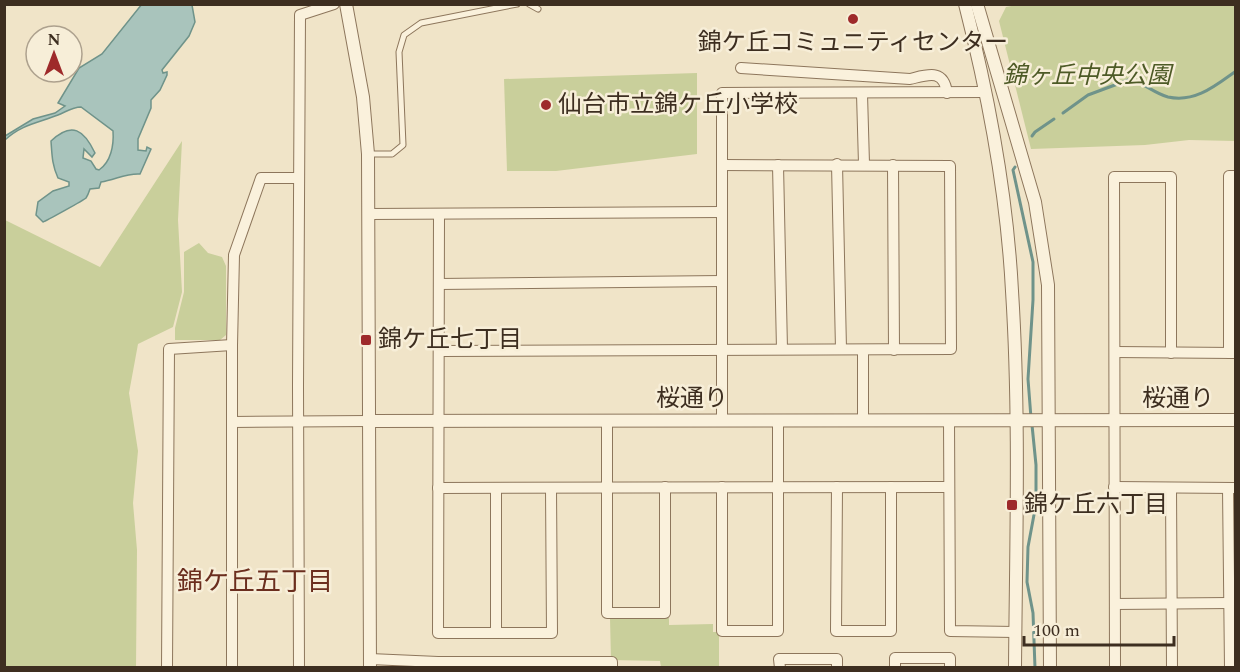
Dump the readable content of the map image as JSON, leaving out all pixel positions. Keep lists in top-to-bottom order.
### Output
{
  "streets": {
    "street": ["桜通り"]
  },
  "districts": ["錦ケ丘五丁目"],
  "parks": ["錦ヶ丘中央公園"],
  "places": {
    "other": ["錦ケ丘コミュニティセンター", "仙台市立錦ケ丘小学校"],
    "transit": ["錦ケ丘七丁目", "錦ケ丘六丁目"]
  },
  "scale_bar": "100 m",
  "north": "top"
}
